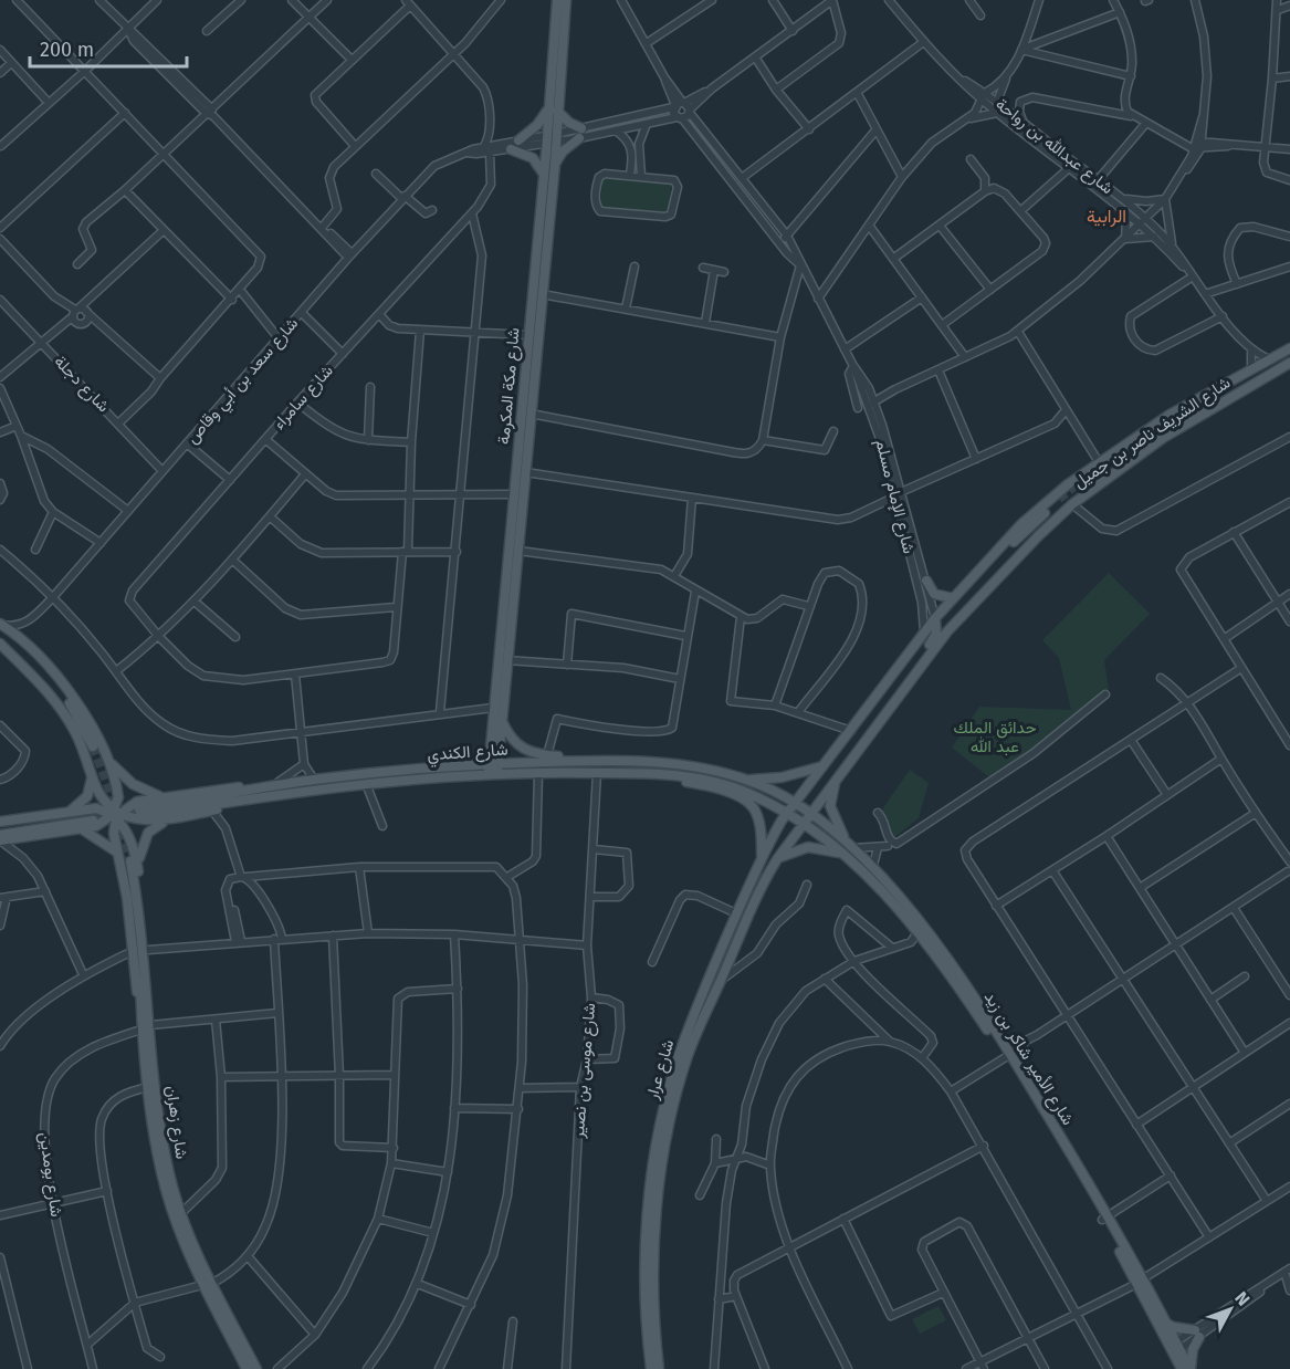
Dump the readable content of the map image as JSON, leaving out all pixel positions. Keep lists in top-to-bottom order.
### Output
{
  "streets": {
    "main road": [
      "شارع مكة المكرمة",
      "شارع الشريف ناصر بن جميل",
      "شارع الكندي",
      "شارع الأمير شاكر بن زيد",
      "شارع عرار",
      "شارع زهران"
    ],
    "street": [
      "شارع عبدالله بن رواحة",
      "شارع سعد بن أبي وقاص",
      "شارع دجلة",
      "شارع سامراء",
      "شارع الإمام مسلم",
      "شارع موسى بن نصير",
      "شارع بومدين"
    ]
  },
  "crossings": [
    ["شارع عبدالله بن رواحة", "شارع الشريف ناصر بن جميل"],
    ["شارع سعد بن أبي وقاص", "شارع دجلة"],
    ["شارع سعد بن أبي وقاص", "شارع مكة المكرمة"],
    ["شارع سعد بن أبي وقاص", "شارع سامراء"],
    ["شارع مكة المكرمة", "شارع الكندي"],
    ["شارع الشريف ناصر بن جميل", "شارع الإمام مسلم"],
    ["شارع الشريف ناصر بن جميل", "شارع الكندي"],
    ["شارع الشريف ناصر بن جميل", "شارع الأمير شاكر بن زيد"],
    ["شارع الشريف ناصر بن جميل", "شارع عرار"],
    ["شارع الكندي", "شارع الأمير شاكر بن زيد"],
    ["شارع الكندي", "شارع عرار"],
    ["شارع الكندي", "شارع موسى بن نصير"],
    ["شارع الأمير شاكر بن زيد", "شارع عرار"],
    ["شارع زهران", "شارع بومدين"]
  ],
  "districts": ["الرابية"],
  "parks": ["حدائق الملك عبد الله"],
  "scale_bar": "200 m",
  "north": "top right"
}
